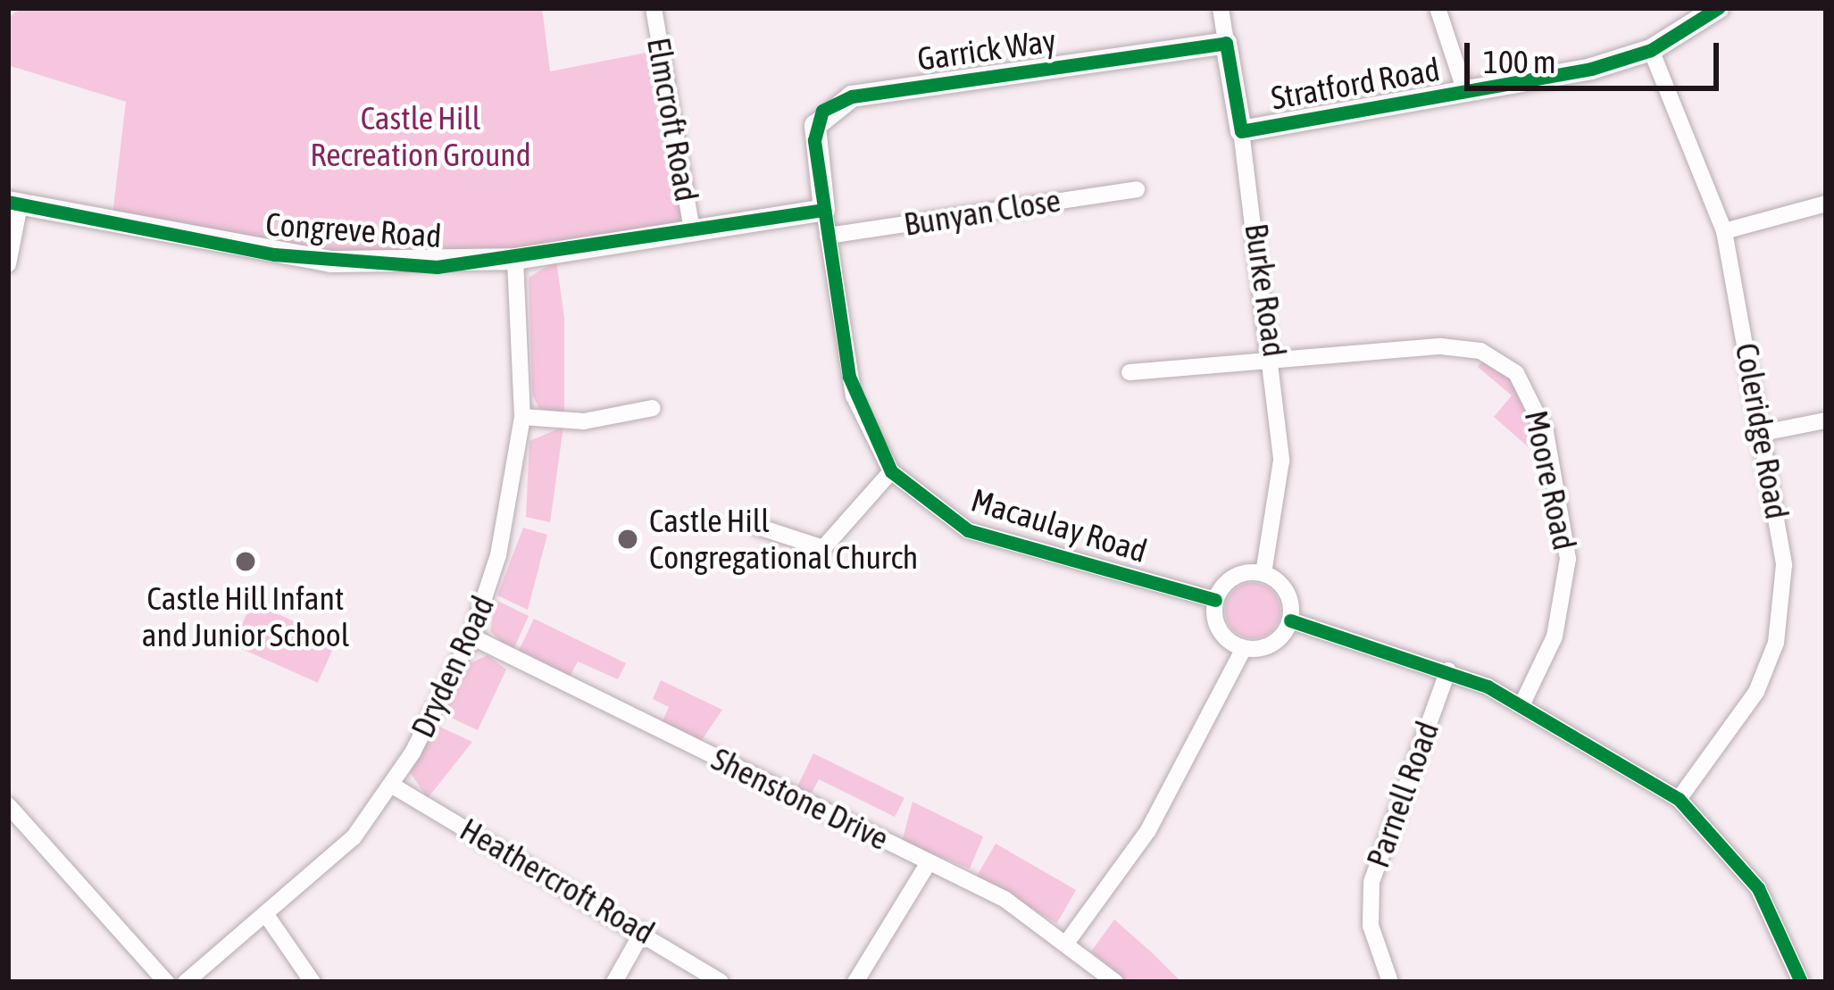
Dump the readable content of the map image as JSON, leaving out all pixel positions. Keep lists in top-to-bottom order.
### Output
{
  "streets": {
    "street": [
      "Garrick Way",
      "Stratford Road",
      "Elmcroft Road",
      "Bunyan Close",
      "Congreve Road",
      "Burke Road",
      "Coleridge Road",
      "Moore Road",
      "Macaulay Road",
      "Dryden Road",
      "Parnell Road",
      "Shenstone Drive",
      "Heathercroft Road"
    ]
  },
  "crossings": [
    ["Garrick Way", "Burke Road"],
    ["Garrick Way", "Macaulay Road"],
    ["Stratford Road", "Burke Road"],
    ["Stratford Road", "Coleridge Road"],
    ["Elmcroft Road", "Congreve Road"],
    ["Bunyan Close", "Macaulay Road"],
    ["Congreve Road", "Macaulay Road"],
    ["Congreve Road", "Dryden Road"],
    ["Burke Road", "Moore Road"],
    ["Burke Road", "Macaulay Road"],
    ["Dryden Road", "Shenstone Drive"],
    ["Dryden Road", "Heathercroft Road"]
  ],
  "parks": ["Castle Hill Recreation Ground"],
  "places": ["Castle Hill Congregational Church", "Castle Hill Infant and Junior School"],
  "scale_bar": "100 m"
}
